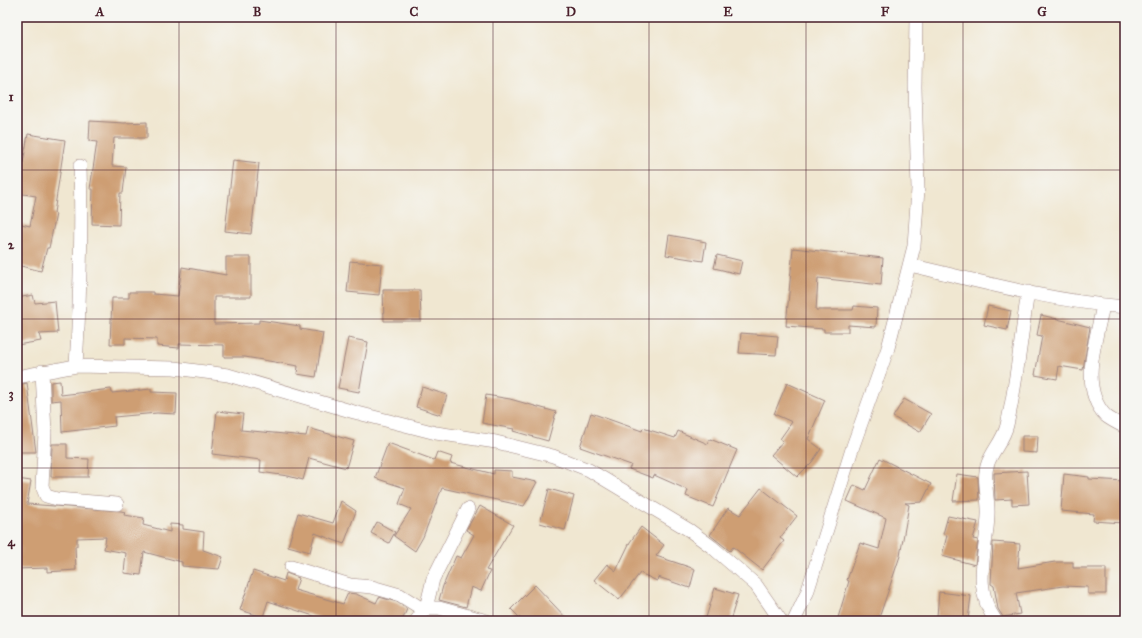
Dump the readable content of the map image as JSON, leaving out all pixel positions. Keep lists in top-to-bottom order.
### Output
{
  "grid": {
    "columns": [
      "A",
      "B",
      "C",
      "D",
      "E",
      "F",
      "G"
    ],
    "rows": [
      "1",
      "2",
      "3",
      "4"
    ]
  }
}
